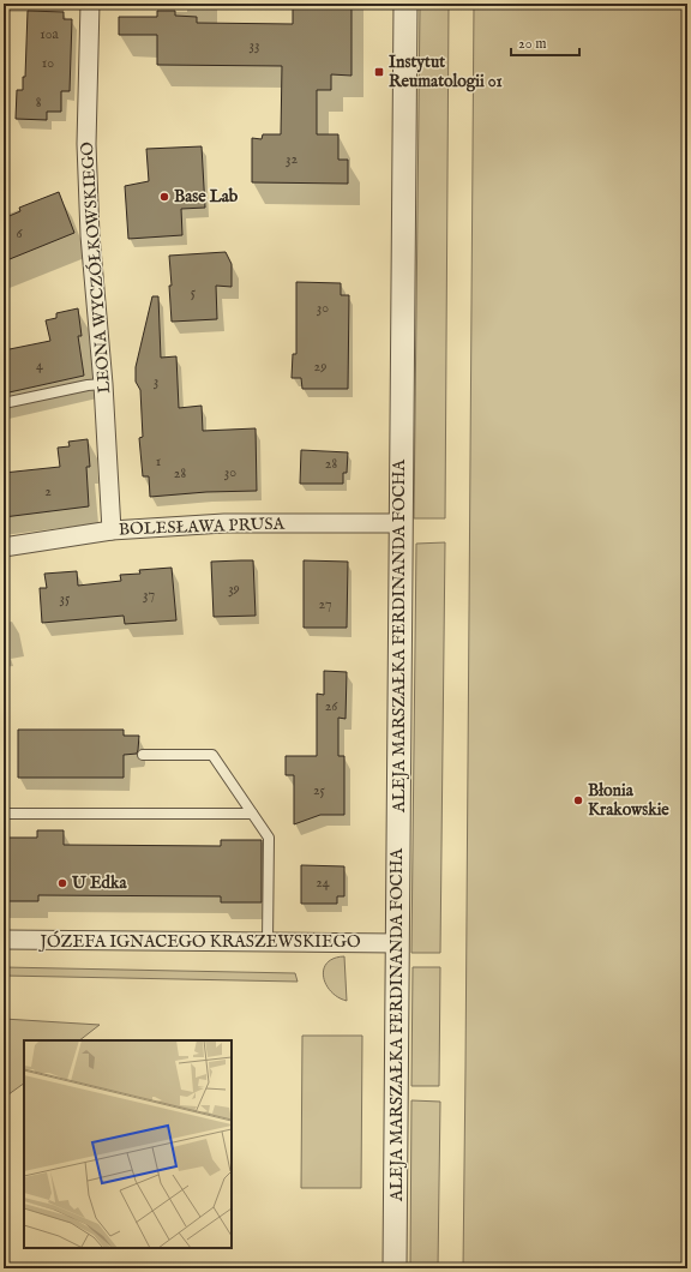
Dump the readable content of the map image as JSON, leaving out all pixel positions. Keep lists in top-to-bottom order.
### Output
{
  "streets": {
    "street": [
      "LEONA WYCZÓŁKOWSKIEGO",
      "BOLESŁAWA PRUSA",
      "ALEJA MARSZAŁKA FERDINANDA FOCHA",
      "JÓZEFA IGNACEGO KRASZEWSKIEGO"
    ]
  },
  "crossings": [
    ["LEONA WYCZÓŁKOWSKIEGO", "BOLESŁAWA PRUSA"],
    ["BOLESŁAWA PRUSA", "ALEJA MARSZAŁKA FERDINANDA FOCHA"],
    ["ALEJA MARSZAŁKA FERDINANDA FOCHA", "JÓZEFA IGNACEGO KRASZEWSKIEGO"]
  ],
  "places": {
    "transit": ["Instytut Reumatologii 01"],
    "other": ["Base Lab", "Błonia Krakowskie", "U Edka"]
  },
  "house_numbers": [
    "10a",
    "33",
    "10",
    "8",
    "32",
    "6",
    "5",
    "30",
    "4",
    "29",
    "3",
    "1",
    "28",
    "30",
    "28",
    "2",
    "39",
    "37",
    "35",
    "27",
    "26",
    "25",
    "24"
  ],
  "scale_bar": "20 m"
}
